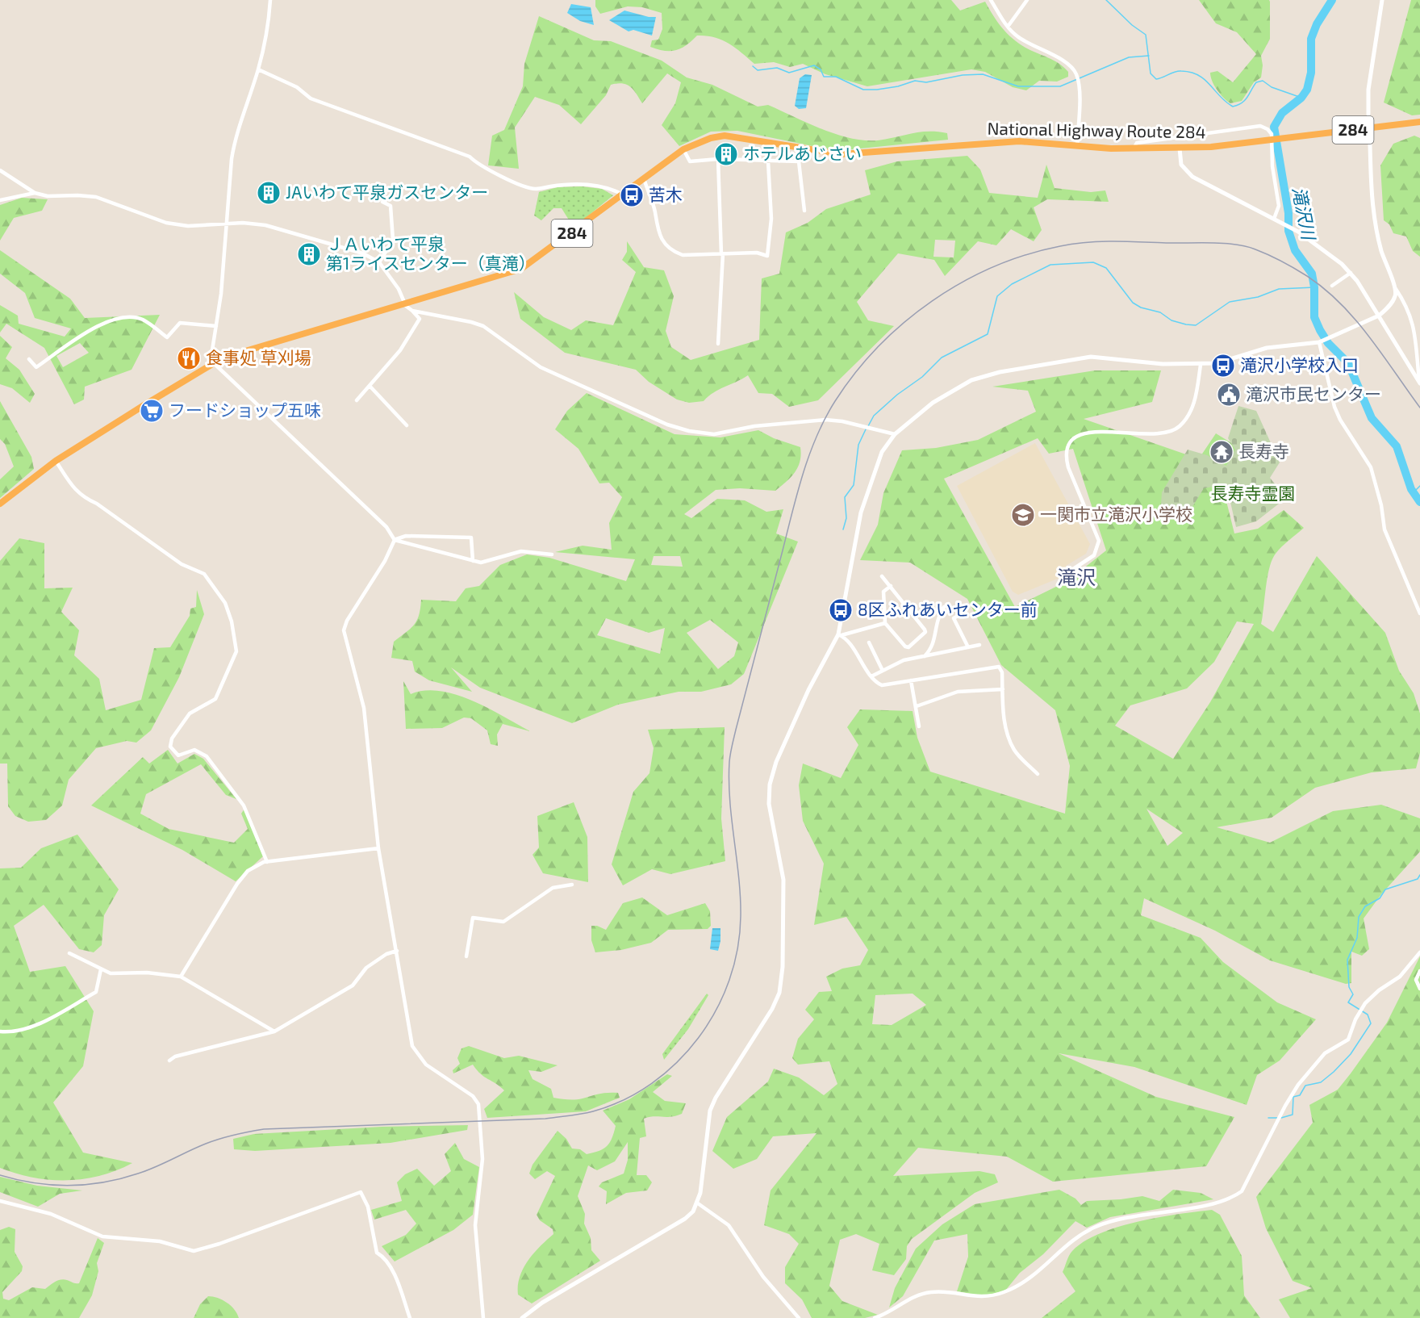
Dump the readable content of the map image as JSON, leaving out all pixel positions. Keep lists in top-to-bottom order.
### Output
{
  "streets": {
    "highway": ["284", "National Highway Route 284"]
  },
  "districts": ["滝沢"],
  "water": ["滝沢川"],
  "parks": ["長寿寺霊園"],
  "places": {
    "building": ["ホテルあじさい", "JAいわて平泉ガスセンター", "ＪＡいわて平泉 第1ライスセンター（真滝）"],
    "bus stop": ["苦木", "滝沢小学校入口", "8区ふれあいセンター前"],
    "restaurant": ["食事処 草刈場"],
    "public building": ["滝沢市民センター"],
    "supermarket": ["フードショップ五味"],
    "temple": ["長寿寺"],
    "school or university": ["一関市立滝沢小学校"]
  }
}
